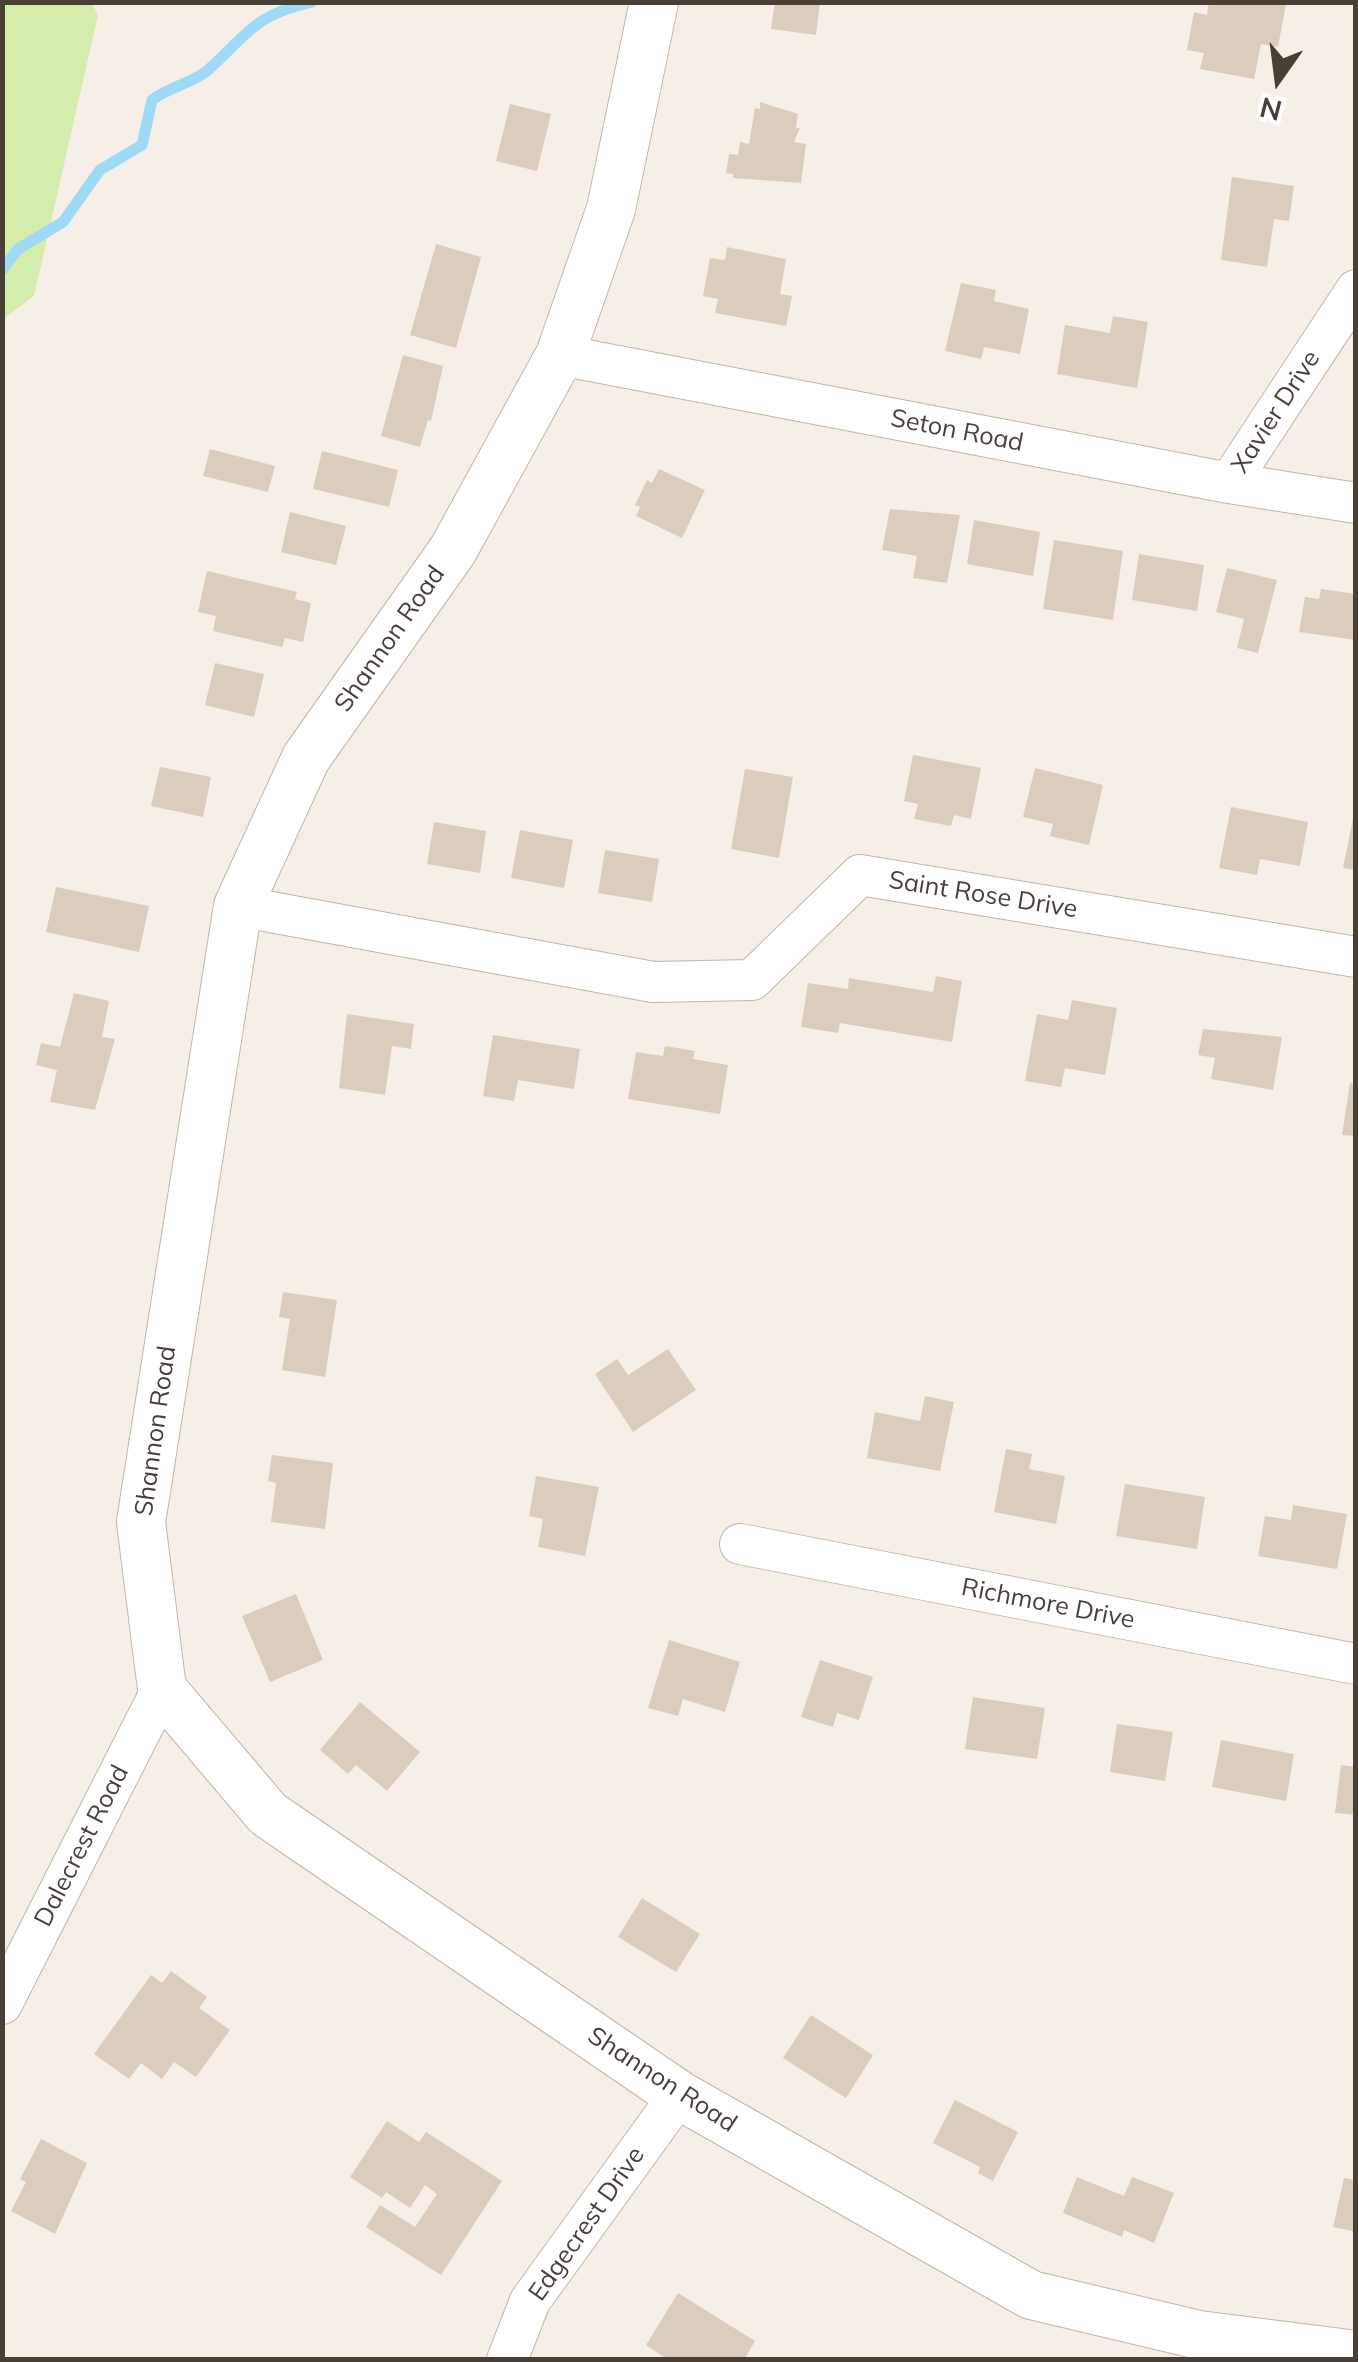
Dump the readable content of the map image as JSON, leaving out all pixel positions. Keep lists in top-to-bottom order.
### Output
{
  "streets": {
    "street": [
      "Xavier Drive",
      "Seton Road",
      "Shannon Road",
      "Saint Rose Drive",
      "Richmore Drive",
      "Dalecrest Road",
      "Edgecrest Drive"
    ]
  },
  "crossings": [
    ["Xavier Drive", "Seton Road"],
    ["Seton Road", "Shannon Road"],
    ["Shannon Road", "Saint Rose Drive"],
    ["Shannon Road", "Dalecrest Road"],
    ["Shannon Road", "Edgecrest Drive"]
  ],
  "north": "bottom"
}
